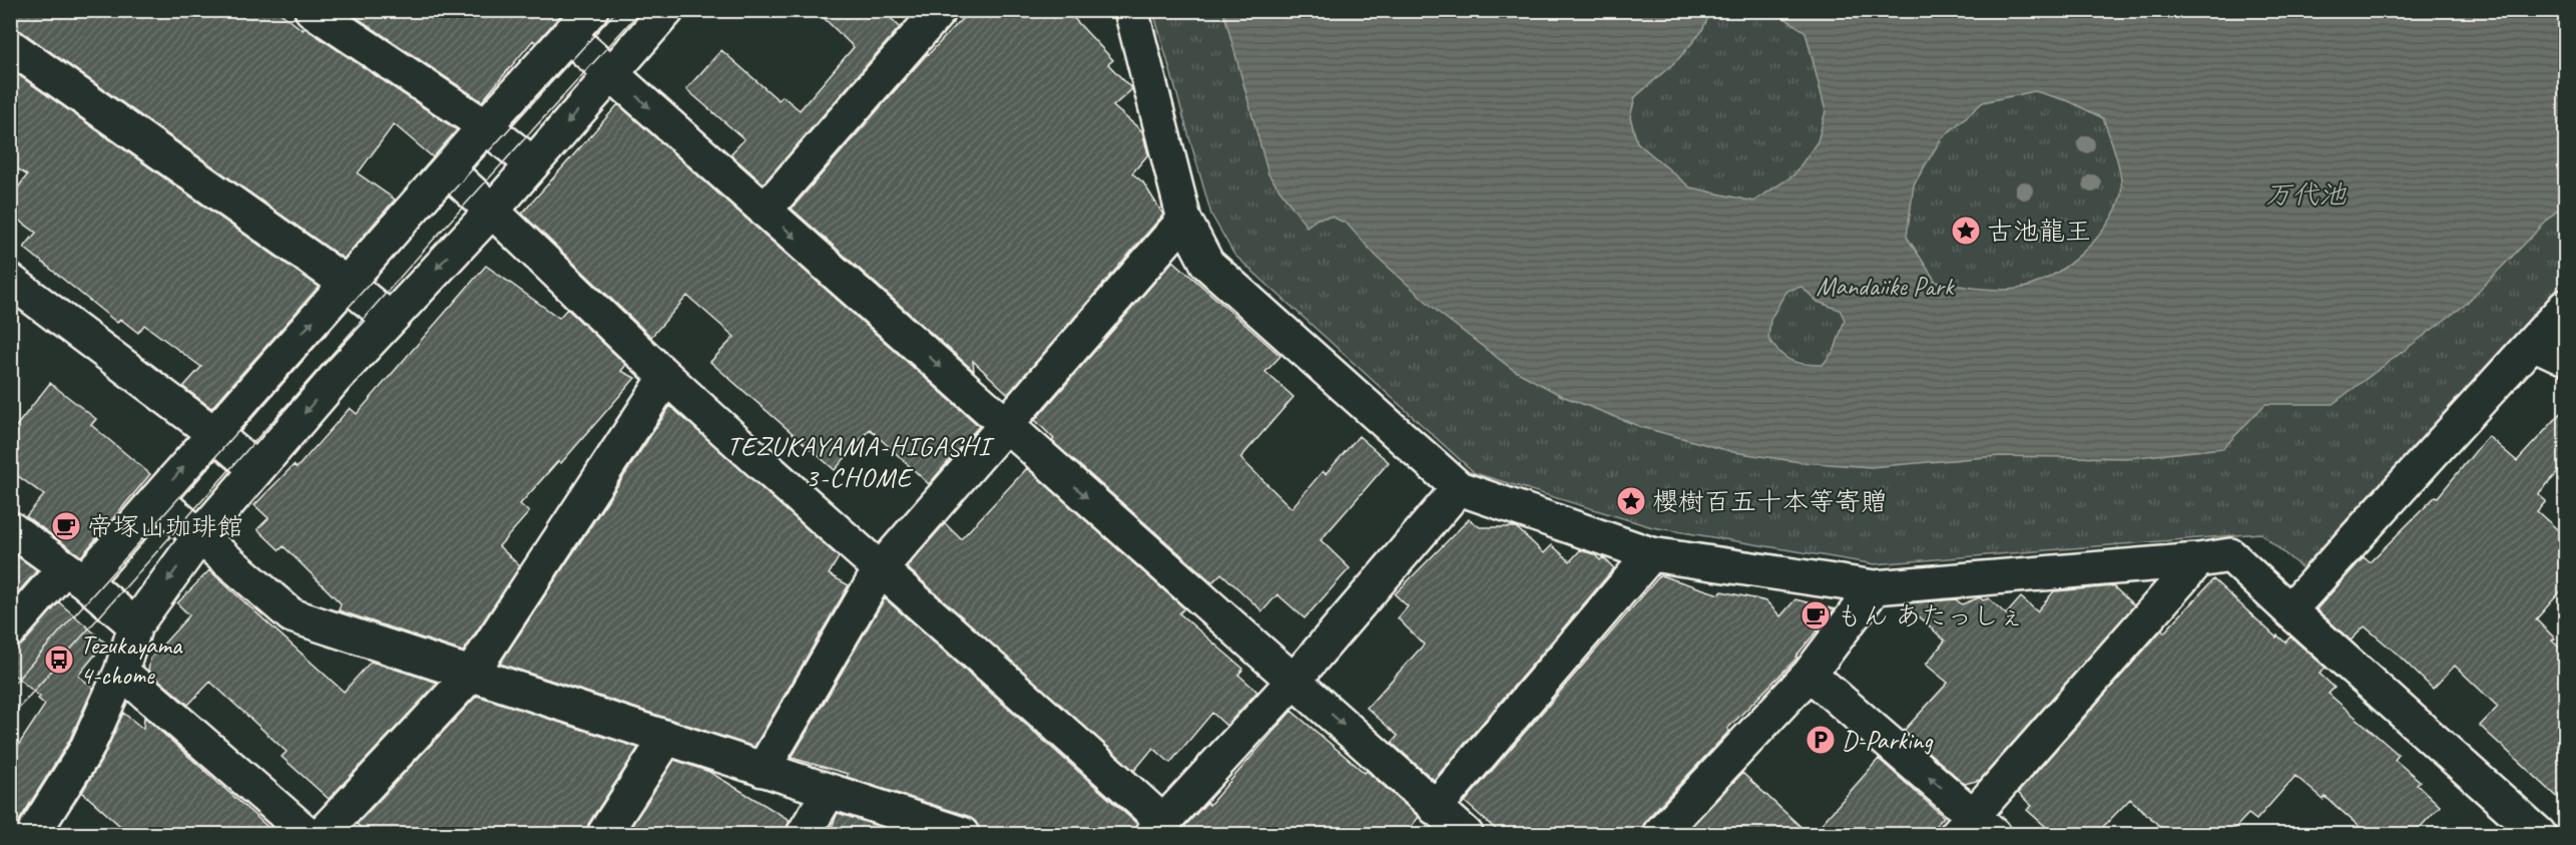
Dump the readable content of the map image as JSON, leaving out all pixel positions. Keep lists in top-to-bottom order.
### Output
{
  "districts": ["TEZUKAYAMA-HIGASHI 3-CHOME"],
  "water": ["万代池"],
  "parks": ["Mandaiike Park"],
  "places": {
    "place": ["古池龍王", "櫻樹百五十本等寄贈"],
    "cafe": ["帝塚山珈琲館", "もん あたっしぇ"],
    "bus stop": ["Tezukayama 4-chome"],
    "parking": ["D-Parking"]
  }
}
